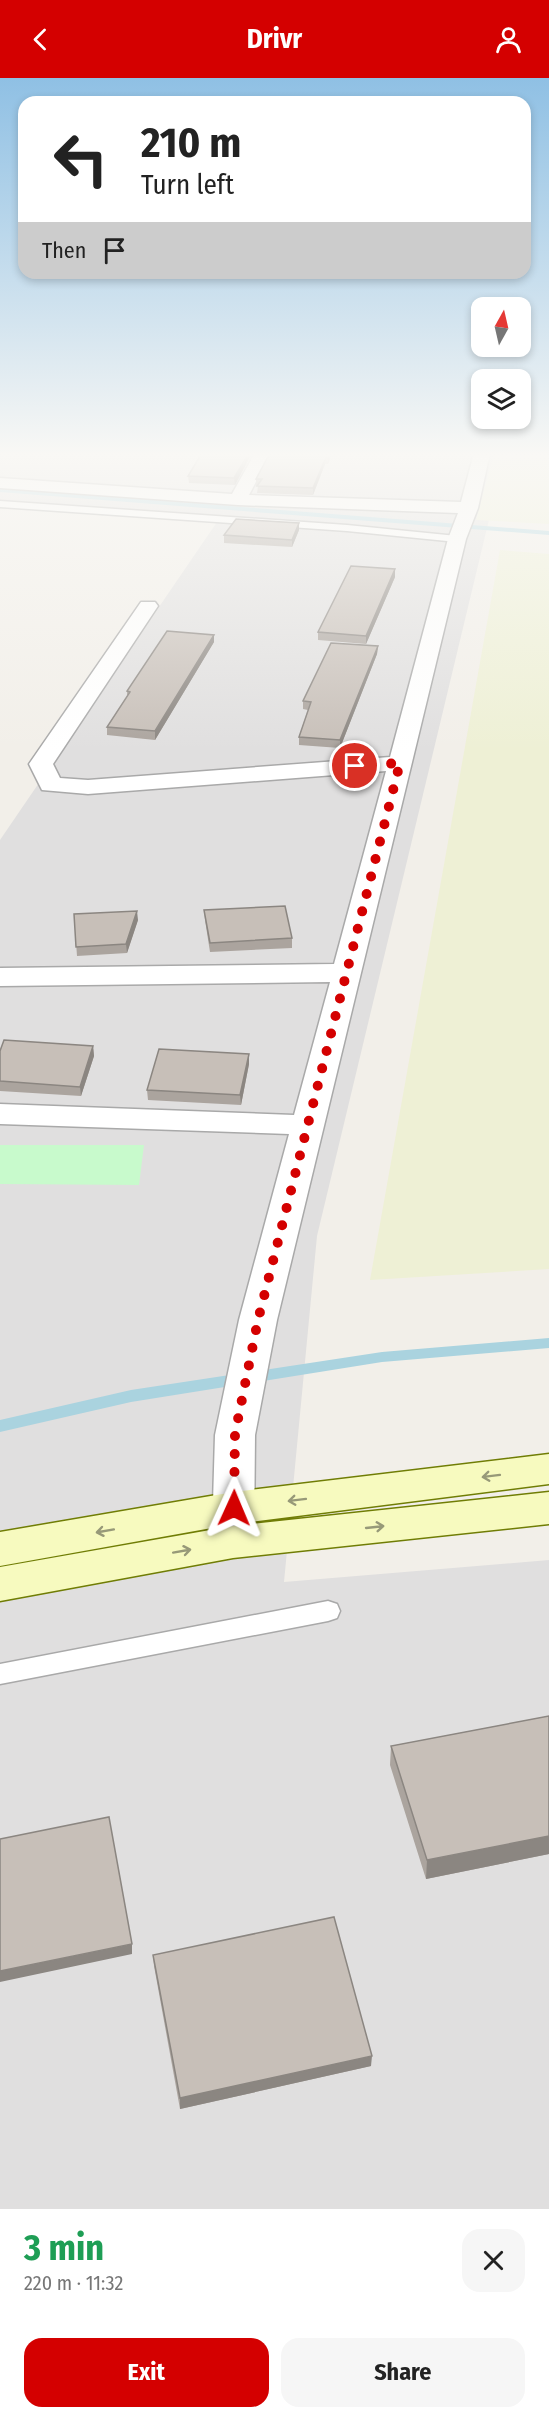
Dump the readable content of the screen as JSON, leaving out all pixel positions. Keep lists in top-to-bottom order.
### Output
{
  "north": "top",
  "page": {
    "header": "Drivr",
    "turn": ["210 m", "Turn left"],
    "then": "Then",
    "heading": ["3 min", "220 m · 11:32"],
    "buttons": ["Exit", "Share"]
  }
}
